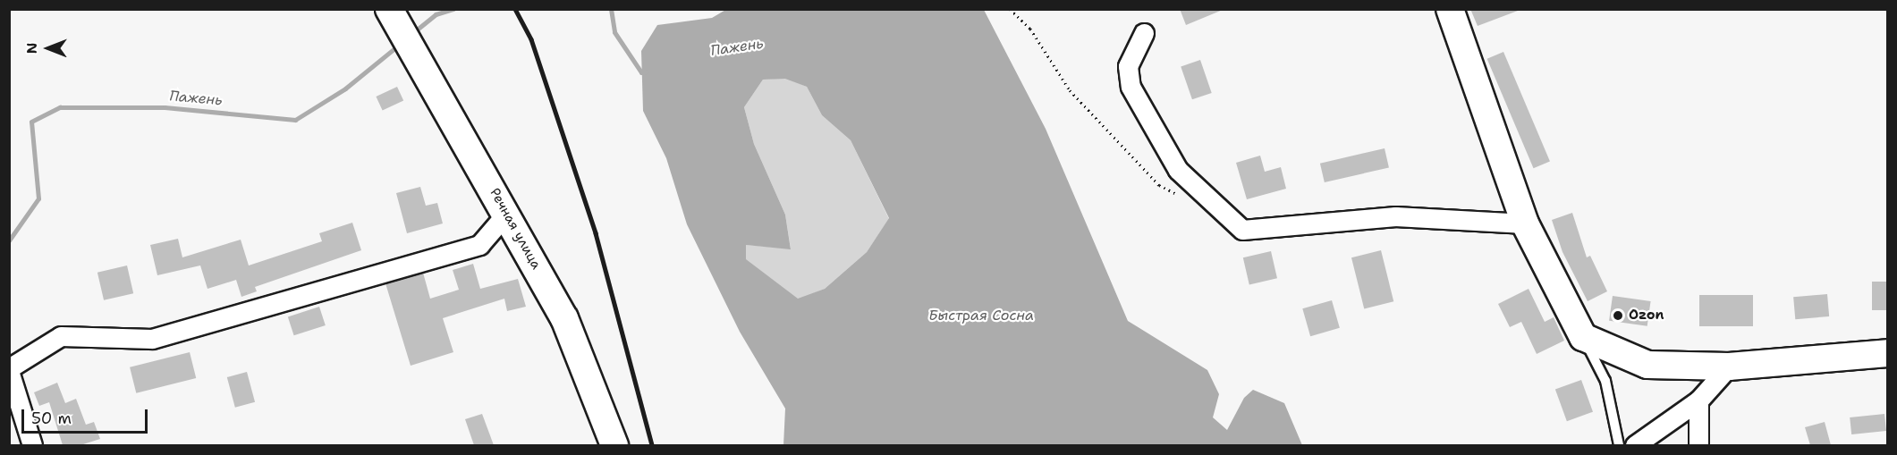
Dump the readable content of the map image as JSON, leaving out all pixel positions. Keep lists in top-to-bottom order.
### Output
{
  "streets": {
    "street": ["Речная улица"]
  },
  "water": ["Пажень", "Быстрая Сосна"],
  "places": ["Ozon"],
  "scale_bar": "50 m",
  "north": "left"
}
